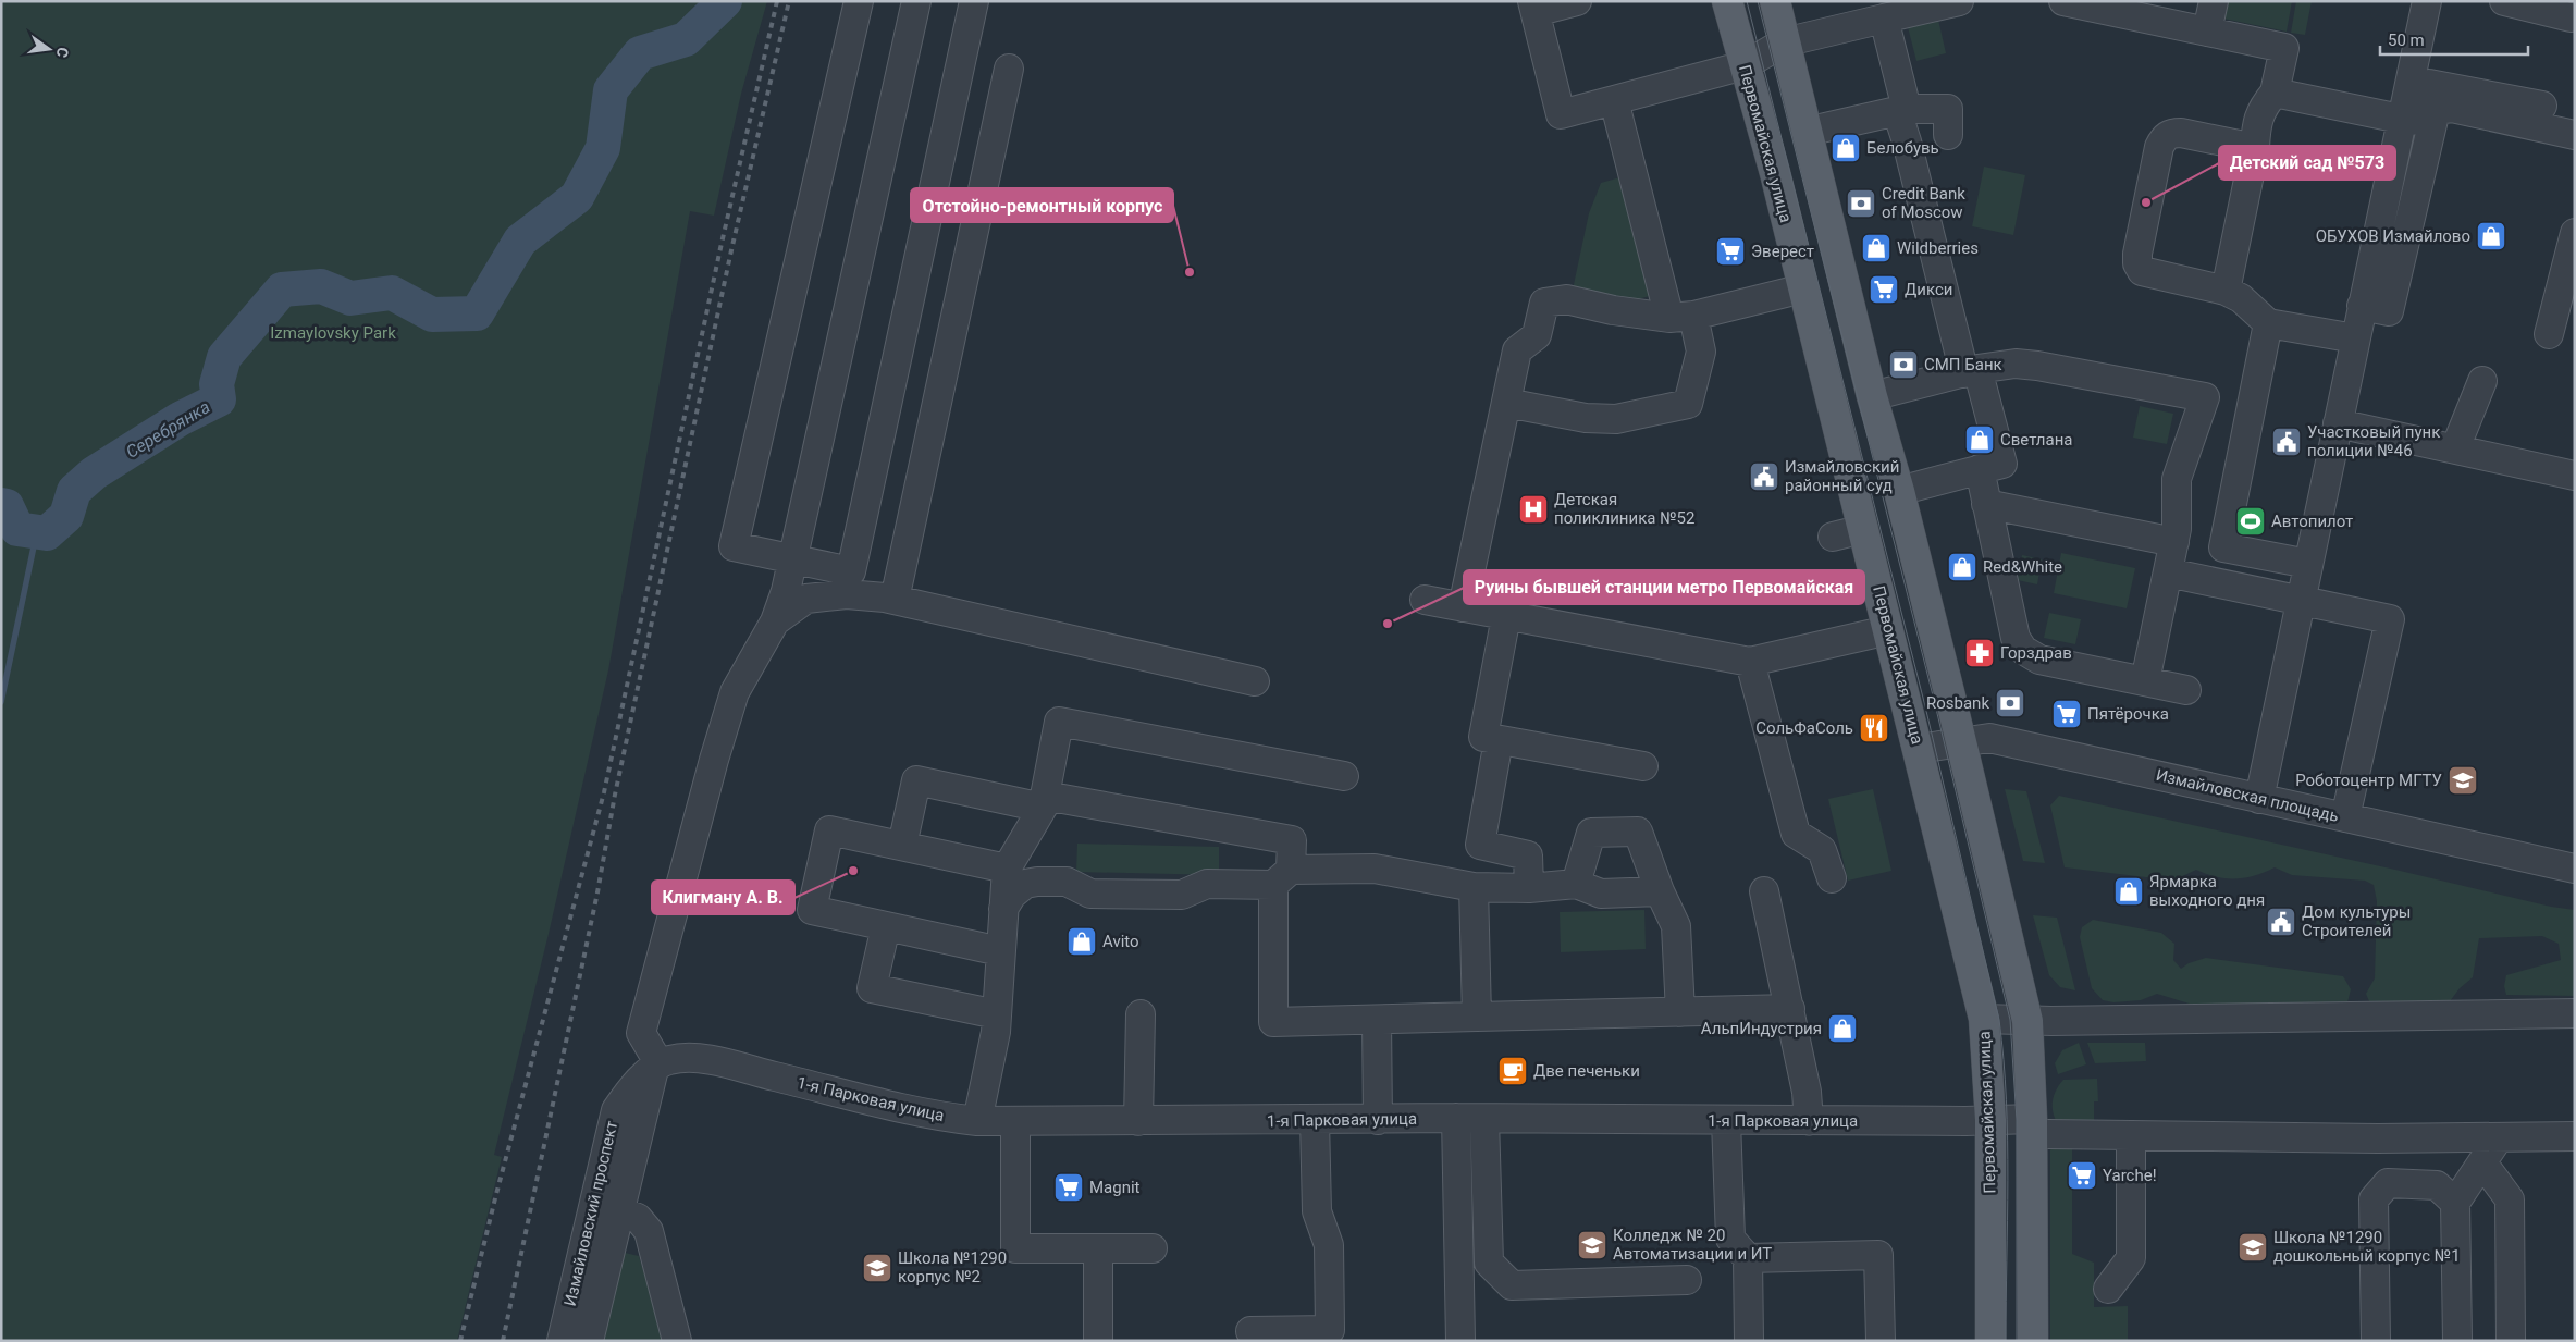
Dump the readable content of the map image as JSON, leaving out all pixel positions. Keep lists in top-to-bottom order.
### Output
{
  "streets": {
    "main road": ["Первомайская улица"],
    "street": ["Измайловская площадь", "1-я Парковая улица", "Измайловский проспект"]
  },
  "crossings": [
    ["Первомайская улица", "Измайловская площадь"],
    ["Первомайская улица", "1-я Парковая улица"],
    ["1-я Парковая улица", "Измайловский проспект"]
  ],
  "water": ["Серебрянка"],
  "parks": ["Izmaylovsky Park"],
  "places": {
    "shop": [
      "Белобувь",
      "ОБУХОВ Измайлово",
      "Wildberries",
      "Светлана",
      "Red&White",
      "Ярмарка выходного дня",
      "Avito",
      "АльпИндустрия"
    ],
    "other": [
      "Детский сад №573",
      "Отстойно-ремонтный корпус",
      "Руины бывшей станции метро Первомайская",
      "Клигману А. В."
    ],
    "bank": ["Credit Bank of Moscow", "СМП Банк", "Rosbank"],
    "supermarket": [
      "Эверест",
      "Дикси",
      "Пятёрочка",
      "Yarche!",
      "Magnit"
    ],
    "public building": ["Участковый пунк полиции №46", "Измайловский районный суд", "Дом культуры Строителей"],
    "hospital": ["Детская поликлиника №52"],
    "sports": ["Автопилот"],
    "pharmacy": ["Горздрав"],
    "restaurant": ["СольФаСоль"],
    "school or university": [
      "Роботоцентр МГТУ",
      "Колледж № 20 Автоматизации и ИТ",
      "Школа №1290 дошкольный корпус №1",
      "Школа №1290 корпус №2"
    ],
    "cafe": ["Две печеньки"]
  },
  "scale_bar": "50 m",
  "north": "right"
}
